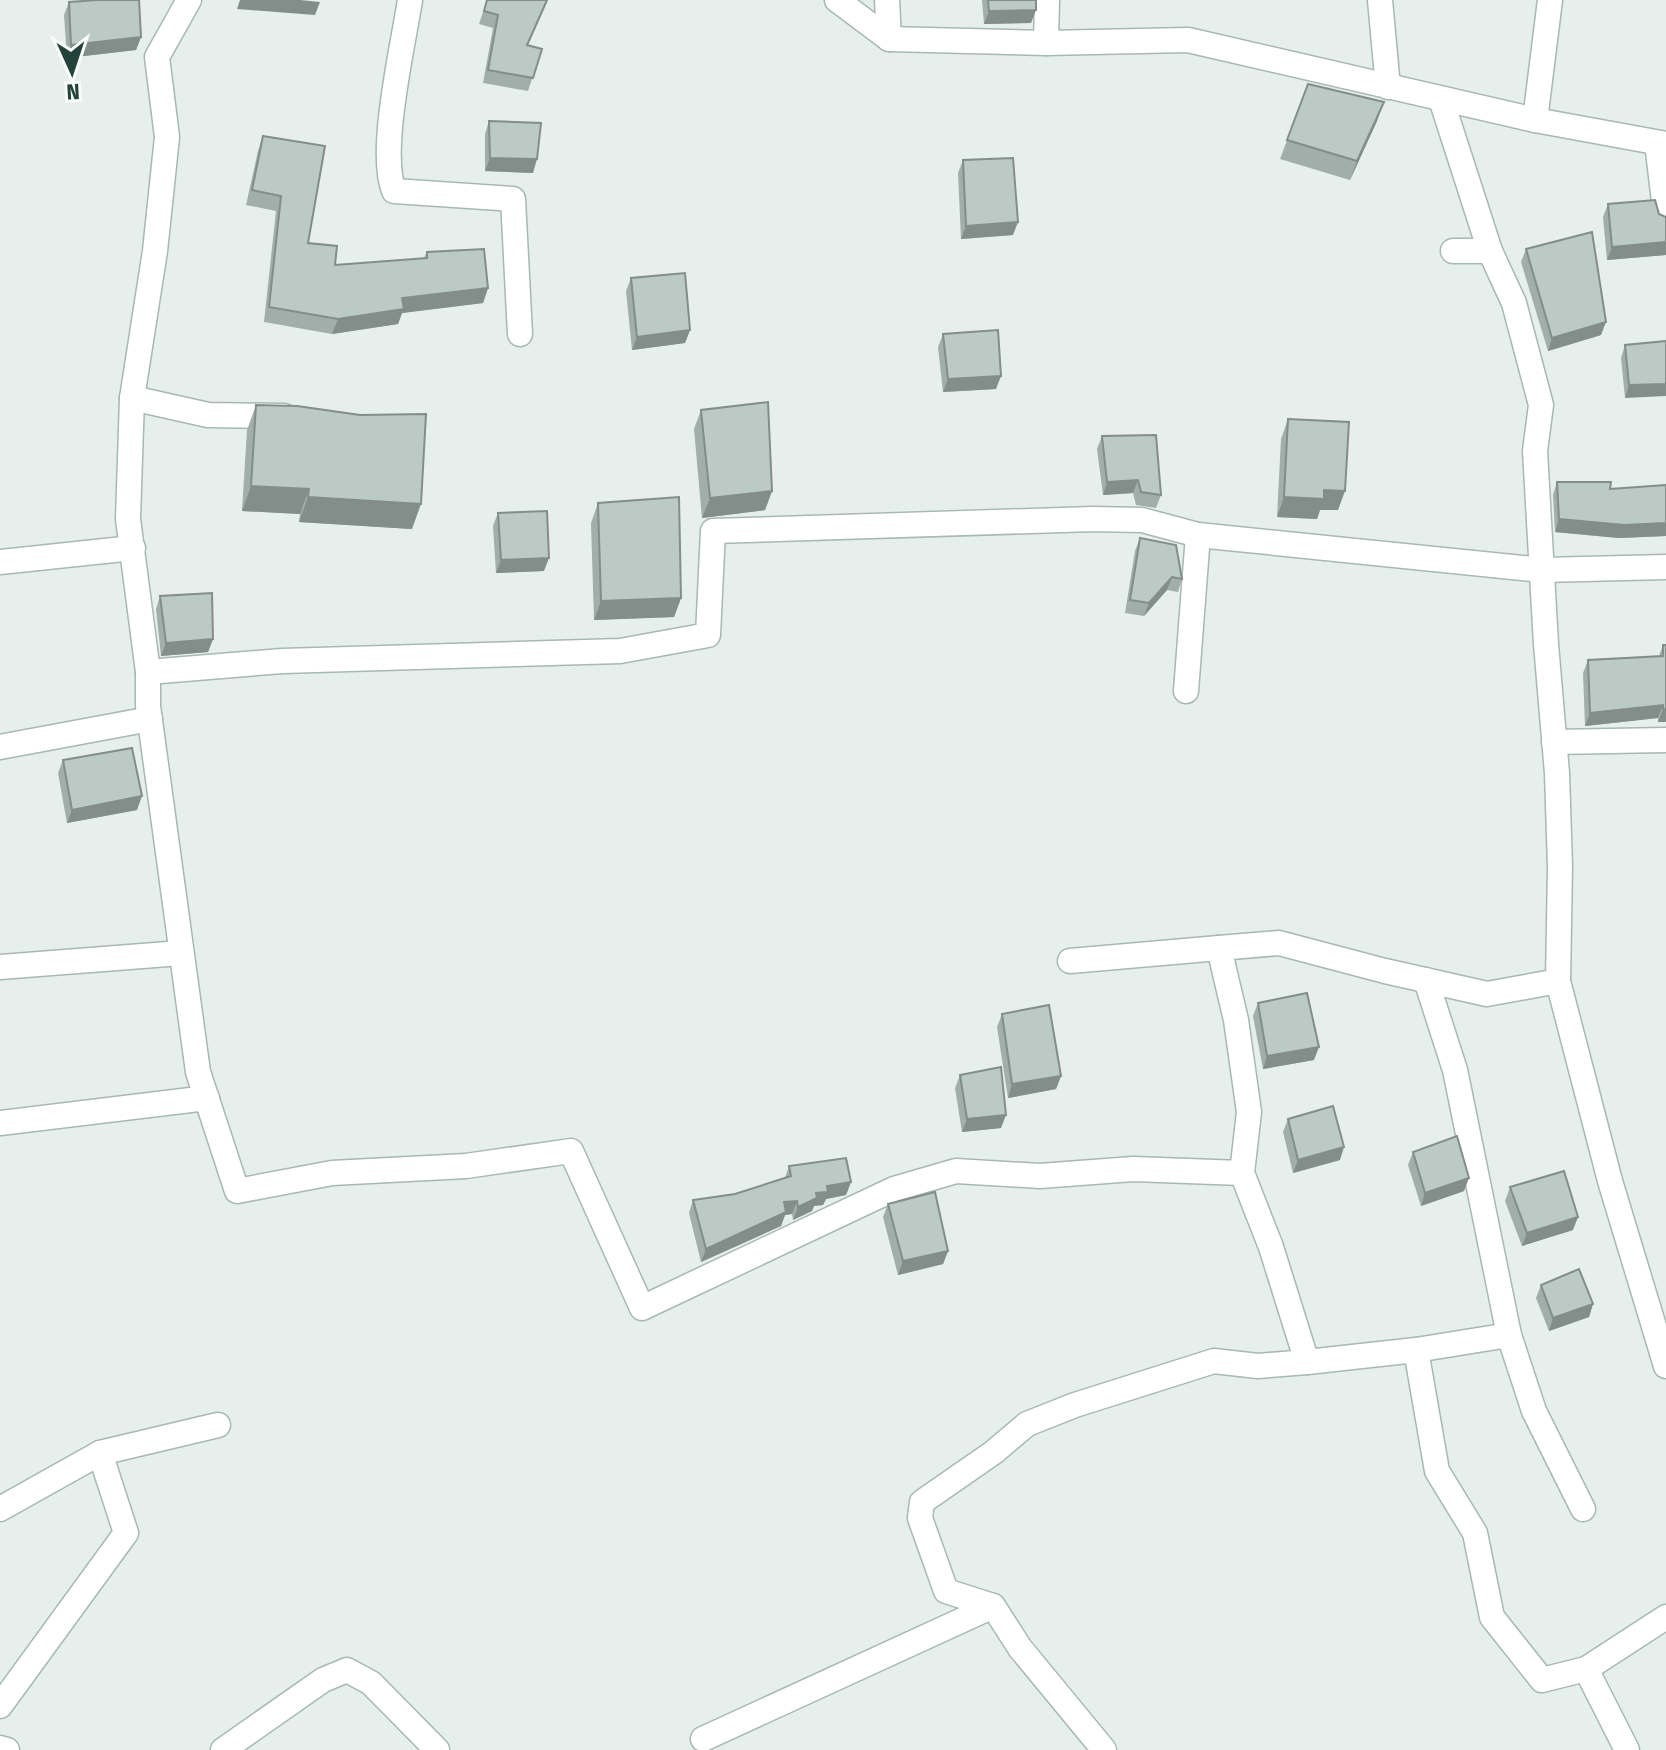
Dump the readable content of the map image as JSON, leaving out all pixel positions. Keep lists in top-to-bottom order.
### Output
{
  "north": "bottom"
}
